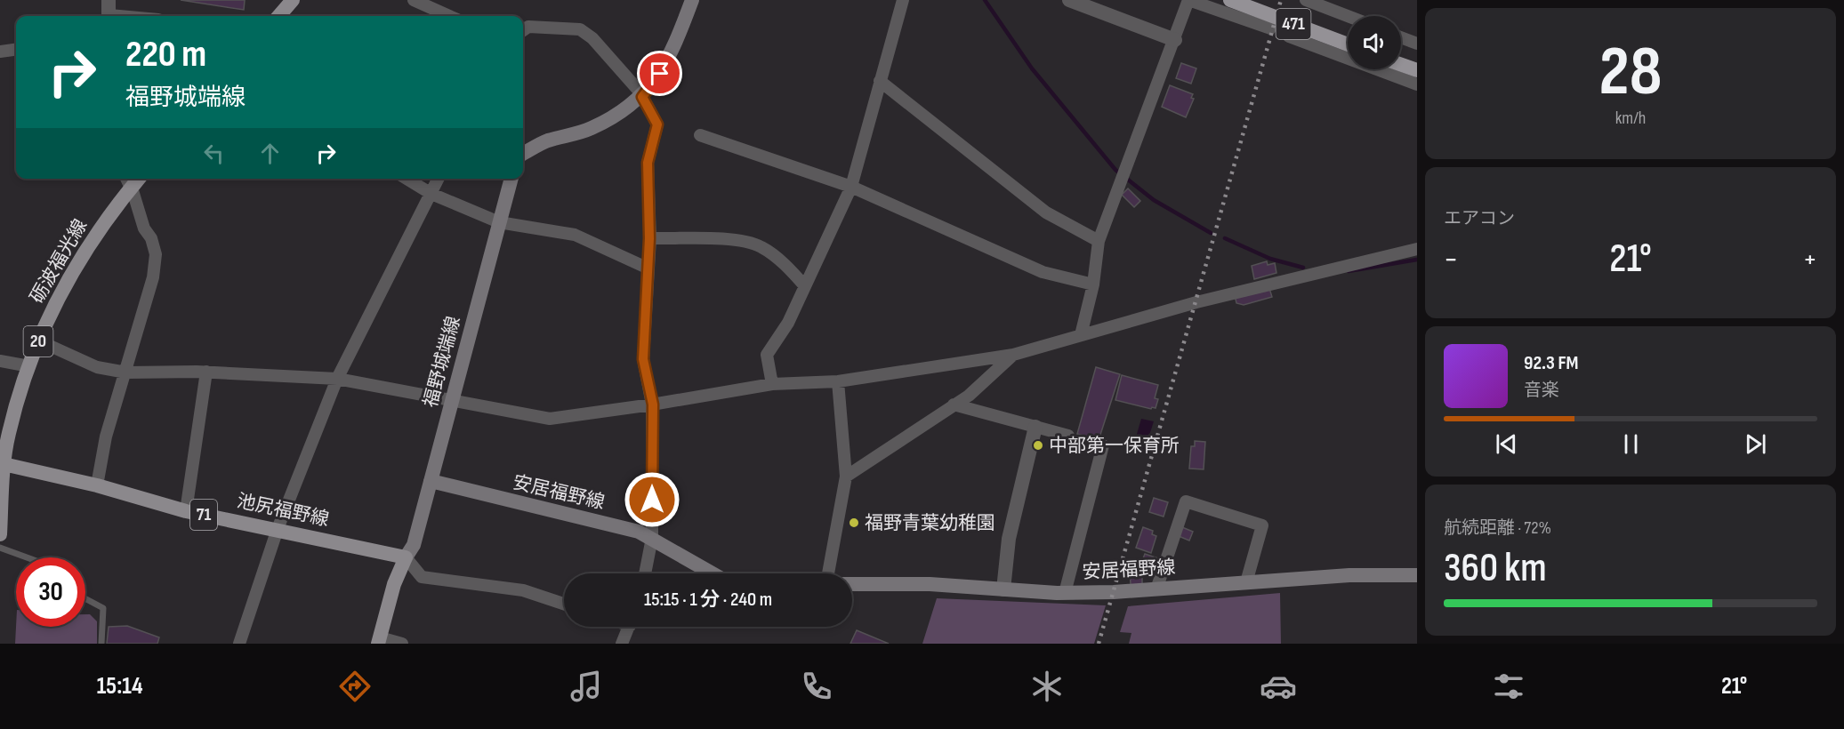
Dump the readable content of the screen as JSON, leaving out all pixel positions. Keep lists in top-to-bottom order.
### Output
{
  "streets": {
    "highway": ["471"],
    "main road": [
      "砺波福光線",
      "20",
      "福野城端線",
      "安居福野線",
      "池尻福野線",
      "71"
    ]
  },
  "crossings": [
    ["砺波福光線", "池尻福野線"],
    ["福野城端線", "安居福野線"],
    ["福野城端線", "池尻福野線"]
  ],
  "places": ["中部第一保育所", "福野青葉幼稚園"],
  "page": {
    "tile": [
      ["28", "km/h"],
      "エアコン",
      ["航続距離 · 72%", "360 km"]
    ],
    "turn": ["220 m", "福野城端線"],
    "heat": ["−", "21°", "+"],
    "song": ["92.3 FM", "音楽"],
    "limit": "30",
    "trip": "15:15 · 1 分 · 240 m",
    "tabs": ["15:14", "21°"]
  }
}
